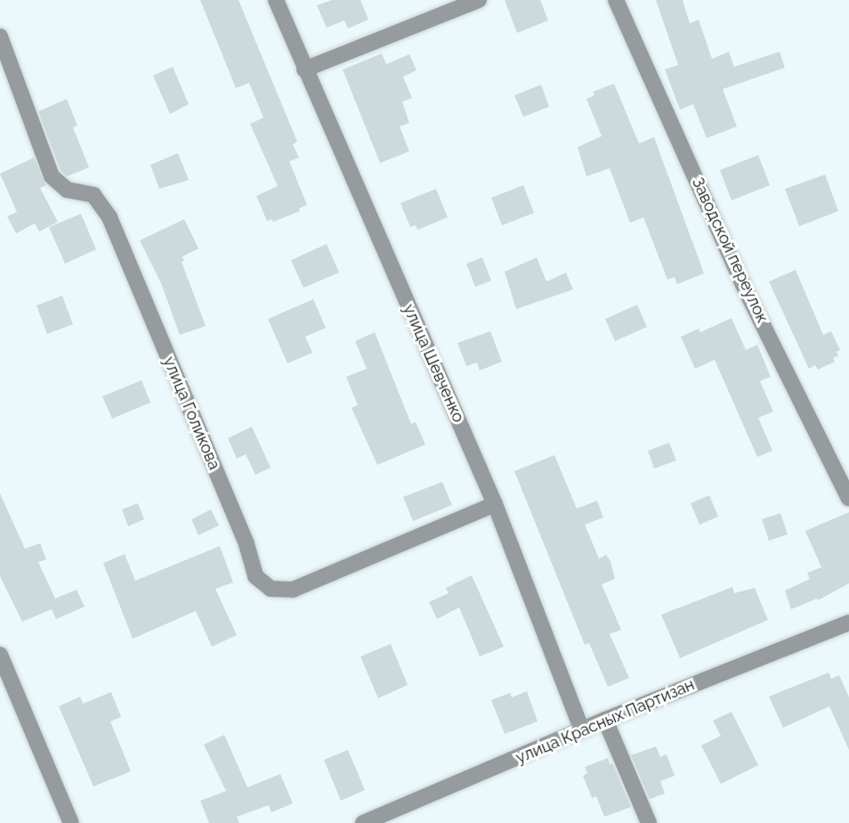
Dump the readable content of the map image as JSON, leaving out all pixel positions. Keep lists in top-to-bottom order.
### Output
{
  "streets": {
    "street": [
      "Заводской переулок",
      "улица Шевченко",
      "улица Голикова",
      "улица Красных Партизан"
    ]
  },
  "crossings": [
    ["улица Шевченко", "улица Голикова"],
    ["улица Шевченко", "улица Красных Партизан"]
  ]
}
